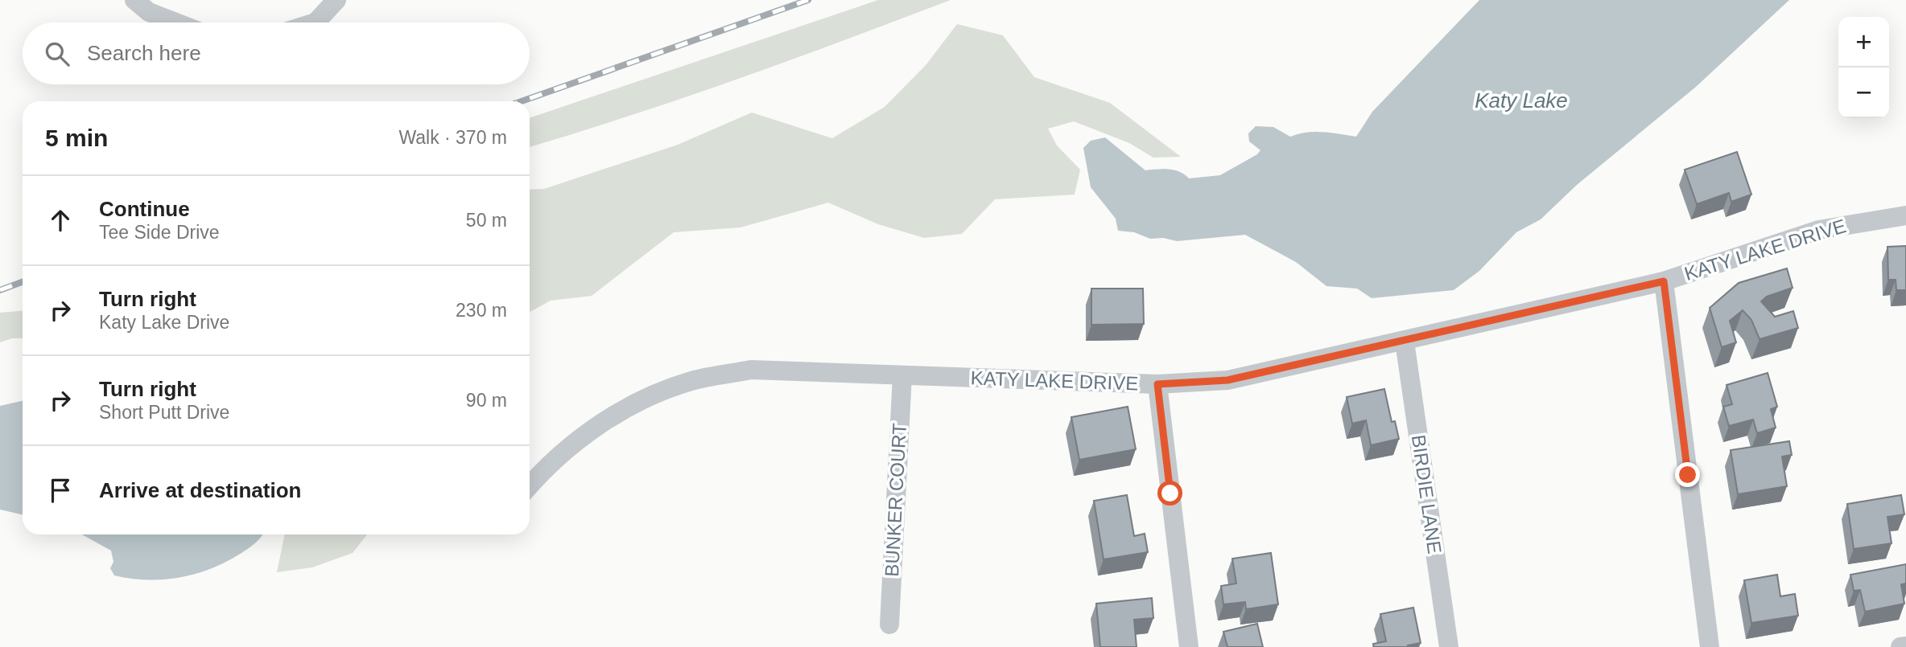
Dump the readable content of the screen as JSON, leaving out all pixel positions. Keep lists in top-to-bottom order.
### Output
{
  "streets": {
    "street": ["KATY LAKE DRIVE", "BIRDIE LANE", "BUNKER COURT"]
  },
  "crossings": [
    ["KATY LAKE DRIVE", "BIRDIE LANE"],
    ["KATY LAKE DRIVE", "BUNKER COURT"]
  ],
  "water": ["Katy Lake"],
  "page": {
    "map_buttons": ["+", "−"],
    "search": "Search here",
    "heading": ["5 min", "Walk · 370 m"],
    "list": [
      ["Continue", "Tee Side Drive", "50 m"],
      ["Turn right", "Katy Lake Drive", "230 m"],
      ["Turn right", "Short Putt Drive", "90 m"],
      "Arrive at destination"
    ]
  }
}
